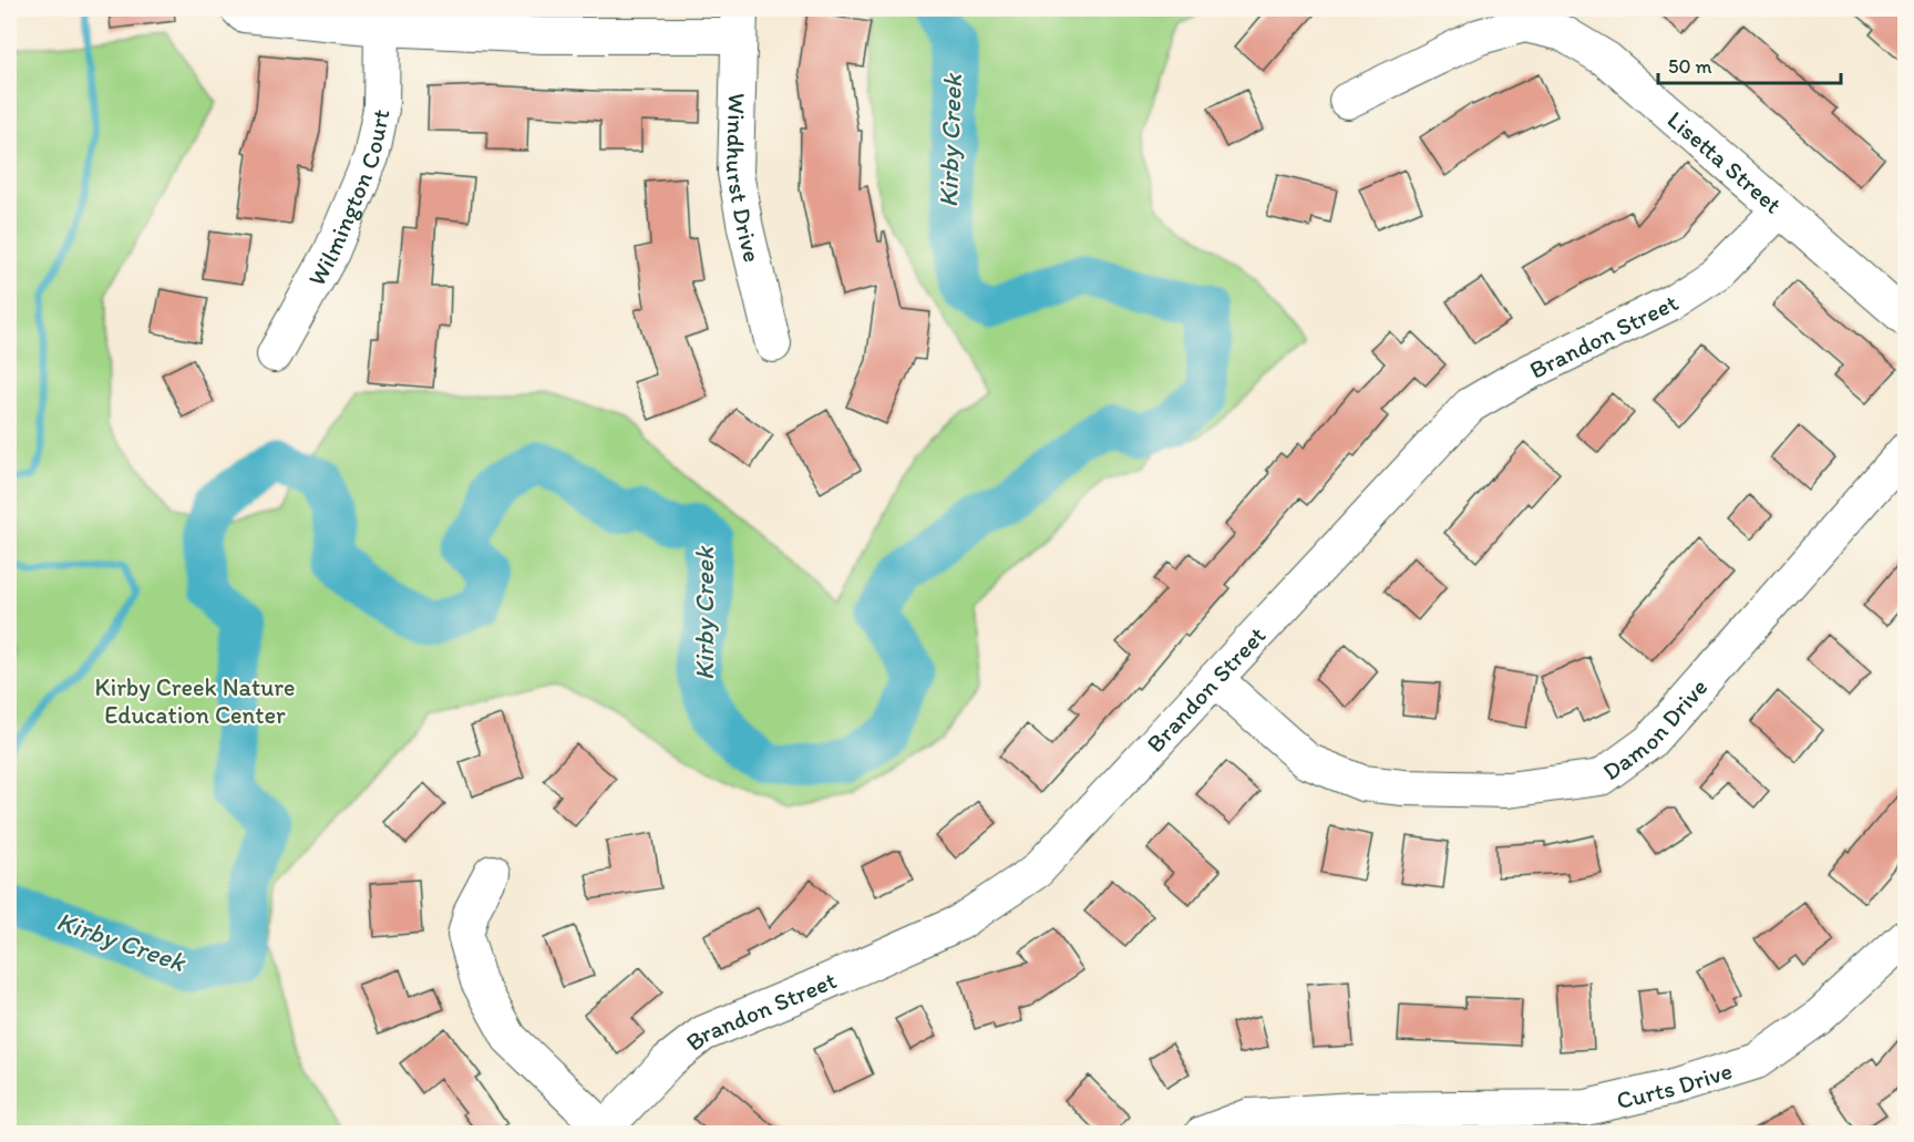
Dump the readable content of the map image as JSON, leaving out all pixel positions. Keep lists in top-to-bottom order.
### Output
{
  "streets": {
    "street": [
      "Lisetta Street",
      "Windhurst Drive",
      "Wilmington Court",
      "Brandon Street",
      "Damon Drive",
      "Curts Drive"
    ]
  },
  "crossings": [
    ["Lisetta Street", "Brandon Street"],
    ["Brandon Street", "Damon Drive"]
  ],
  "water": ["Kirby Creek"],
  "parks": ["Kirby Creek Nature Education Center"],
  "scale_bar": "50 m"
}
